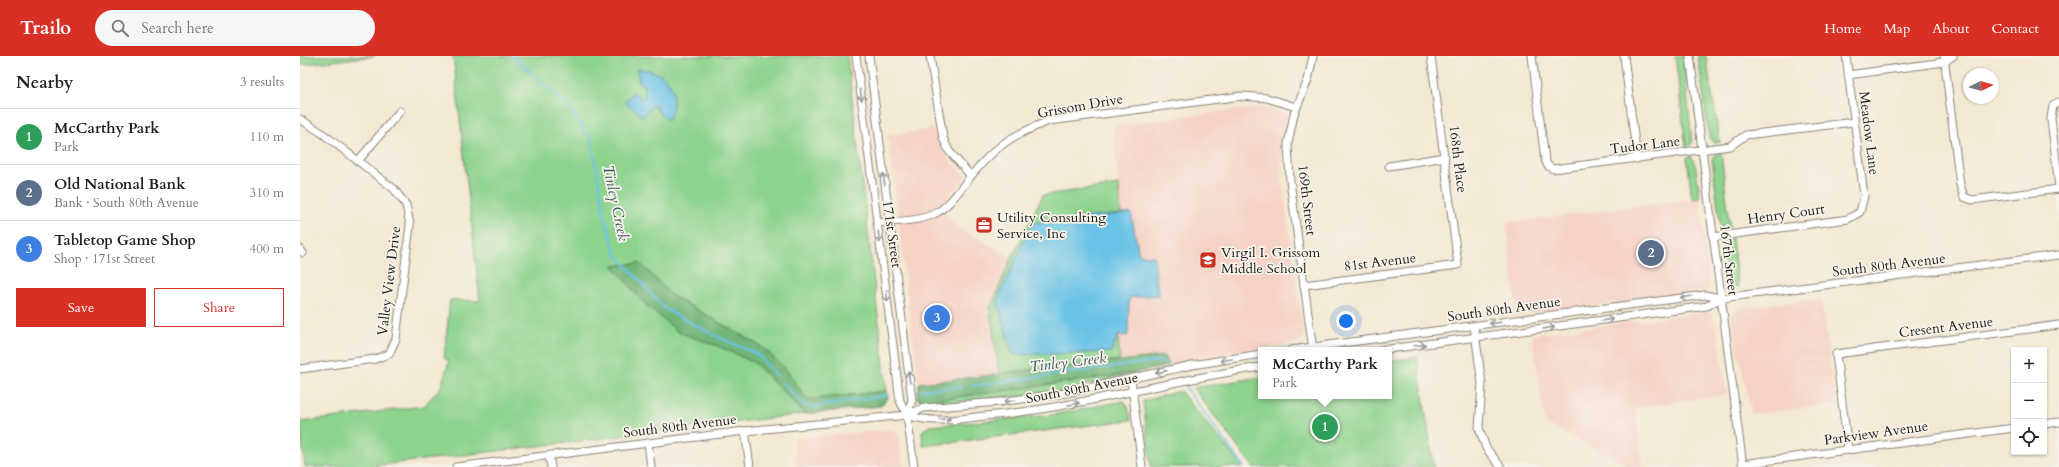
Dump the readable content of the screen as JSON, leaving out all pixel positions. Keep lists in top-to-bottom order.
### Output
{
  "streets": {
    "street": [
      "Grissom Drive",
      "Meadow Lane",
      "Tudor Lane",
      "168th Place",
      "169th Street",
      "Henry Court",
      "171st Street",
      "167th Street",
      "81st Avenue",
      "South 80th Avenue",
      "Valley View Drive",
      "Cresent Avenue",
      "Parkview Avenue"
    ]
  },
  "crossings": [
    ["Grissom Drive", "169th Street"],
    ["Grissom Drive", "171st Street"],
    ["Meadow Lane", "Tudor Lane"],
    ["Meadow Lane", "Henry Court"],
    ["Tudor Lane", "167th Street"],
    ["168th Place", "81st Avenue"],
    ["169th Street", "81st Avenue"],
    ["Henry Court", "167th Street"],
    ["171st Street", "South 80th Avenue"],
    ["167th Street", "South 80th Avenue"],
    ["167th Street", "Parkview Avenue"],
    ["Cresent Avenue", "Parkview Avenue"]
  ],
  "water": ["Tinley Creek"],
  "places": {
    "office": ["Utility Consulting Service, Inc"],
    "school or university": ["Virgil I. Grissom Middle School"]
  },
  "north": "right",
  "page": {
    "header": "Trailo",
    "search": "Search here",
    "nav": [
      "Home",
      "Map",
      "About",
      "Contact"
    ],
    "heading": ["Nearby", "3 results"],
    "list": [
      {
        "mark": "1",
        "name": "McCarthy Park",
        "note": "Park",
        "value": "110 m"
      },
      {
        "mark": "2",
        "name": "Old National Bank",
        "note": "Bank · South 80th Avenue",
        "value": "310 m"
      },
      {
        "mark": "3",
        "name": "Tabletop Game Shop",
        "note": "Shop · 171st Street",
        "value": "400 m"
      }
    ],
    "pins": ["2", "3", "1"],
    "buttons": ["Save", "Share"],
    "map_buttons": ["+", "−"],
    "popup": ["McCarthy Park", "Park"]
  }
}
